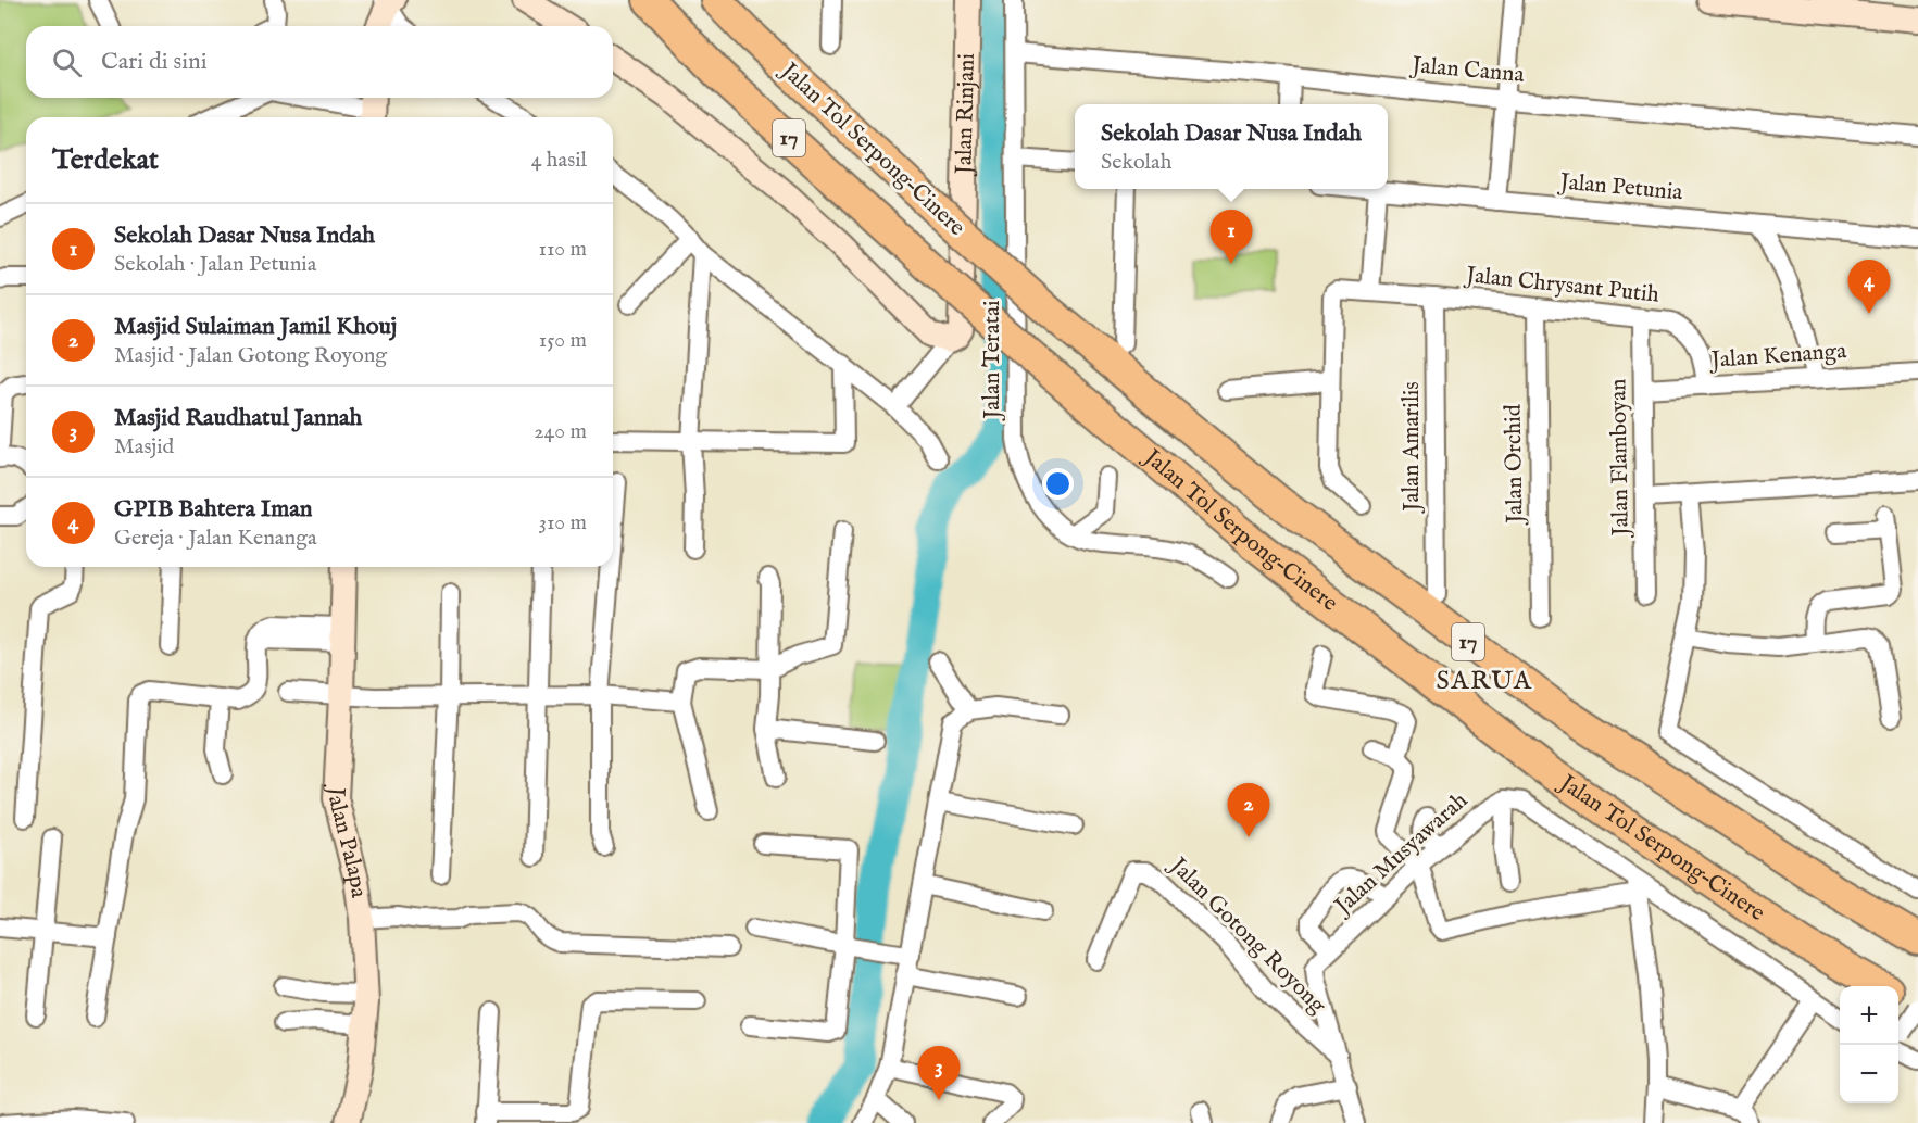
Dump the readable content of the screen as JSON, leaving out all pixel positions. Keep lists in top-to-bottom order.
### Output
{
  "streets": {
    "highway": ["17", "Jalan Tol Serpong–Cinere"],
    "street": [
      "Jalan Canna",
      "Jalan Rinjani",
      "Jalan Petunia",
      "Jalan Chrysant Putih",
      "Jalan Kenanga",
      "Jalan Teratai",
      "Jalan Amarilis",
      "Jalan Flamboyan",
      "Jalan Orchid",
      "Jalan Palapa",
      "Jalan Musyawarah",
      "Jalan Gotong Royong"
    ]
  },
  "crossings": [
    ["Jalan Canna", "Jalan Teratai"],
    ["Jalan Chrysant Putih", "Jalan Kenanga"],
    ["Jalan Chrysant Putih", "Jalan Amarilis"],
    ["Jalan Chrysant Putih", "Jalan Flamboyan"],
    ["Jalan Chrysant Putih", "Jalan Orchid"],
    ["Jalan Kenanga", "Jalan Flamboyan"],
    ["Jalan Musyawarah", "Jalan Gotong Royong"]
  ],
  "districts": ["SARUA"],
  "page": {
    "search": "Cari di sini",
    "popup": ["Sekolah Dasar Nusa Indah", "Sekolah"],
    "heading": ["Terdekat", "4 hasil"],
    "list": [
      {
        "mark": "1",
        "name": "Sekolah Dasar Nusa Indah",
        "note": "Sekolah · Jalan Petunia",
        "value": "110 m"
      },
      {
        "mark": "2",
        "name": "Masjid Sulaiman Jamil Khouj",
        "note": "Masjid · Jalan Gotong Royong",
        "value": "150 m"
      },
      {
        "mark": "3",
        "name": "Masjid Raudhatul Jannah",
        "note": "Masjid",
        "value": "240 m"
      },
      {
        "mark": "4",
        "name": "GPIB Bahtera Iman",
        "note": "Gereja · Jalan Kenanga",
        "value": "310 m"
      }
    ],
    "pins": [
      "1",
      "4",
      "2",
      "3"
    ],
    "map_buttons": ["+", "−"]
  }
}
